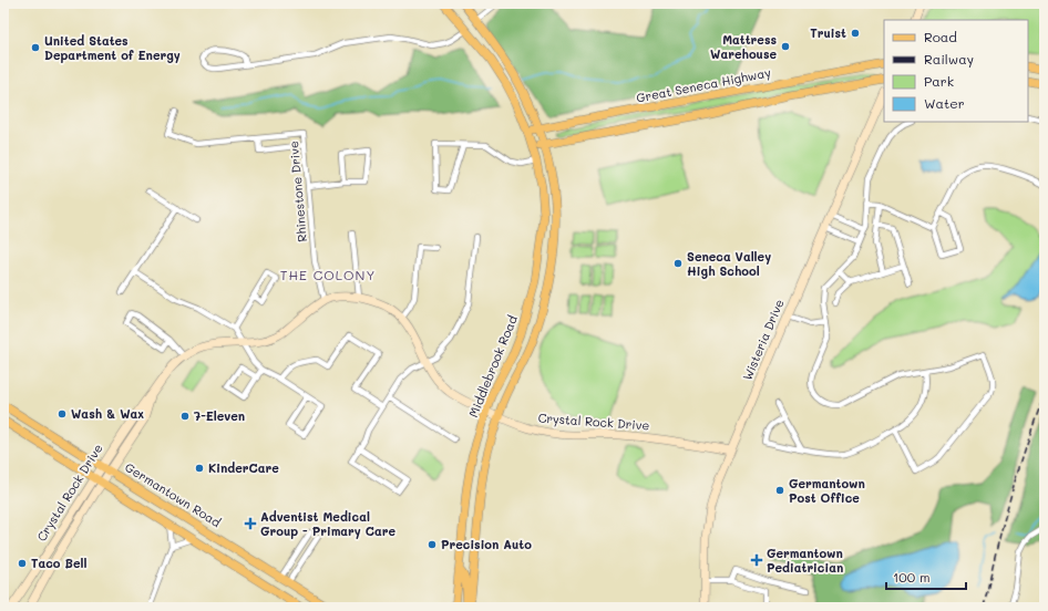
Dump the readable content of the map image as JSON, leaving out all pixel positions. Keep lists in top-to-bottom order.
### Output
{
  "streets": {
    "main road": ["Great Seneca Highway", "Middlebrook Road", "Germantown Road"],
    "street": ["Rhinestone Drive", "Wisteria Drive", "Crystal Rock Drive"]
  },
  "crossings": [
    ["Great Seneca Highway", "Middlebrook Road"],
    ["Rhinestone Drive", "Crystal Rock Drive"],
    ["Wisteria Drive", "Crystal Rock Drive"],
    ["Middlebrook Road", "Crystal Rock Drive"],
    ["Crystal Rock Drive", "Germantown Road"]
  ],
  "districts": ["THE COLONY"],
  "places": {
    "other": [
      "Truist",
      "Mattress Warehouse",
      "United States Department of Energy",
      "Seneca Valley High School",
      "Wash & Wax",
      "7-Eleven",
      "KinderCare",
      "Germantown Post Office",
      "Precision Auto",
      "Taco Bell"
    ],
    "health": ["Adventist Medical Group - Primary Care", "Germantown Pediatrician"]
  },
  "legend": [
    "Road",
    "Railway",
    "Park",
    "Water"
  ],
  "scale_bar": "100 m"
}
